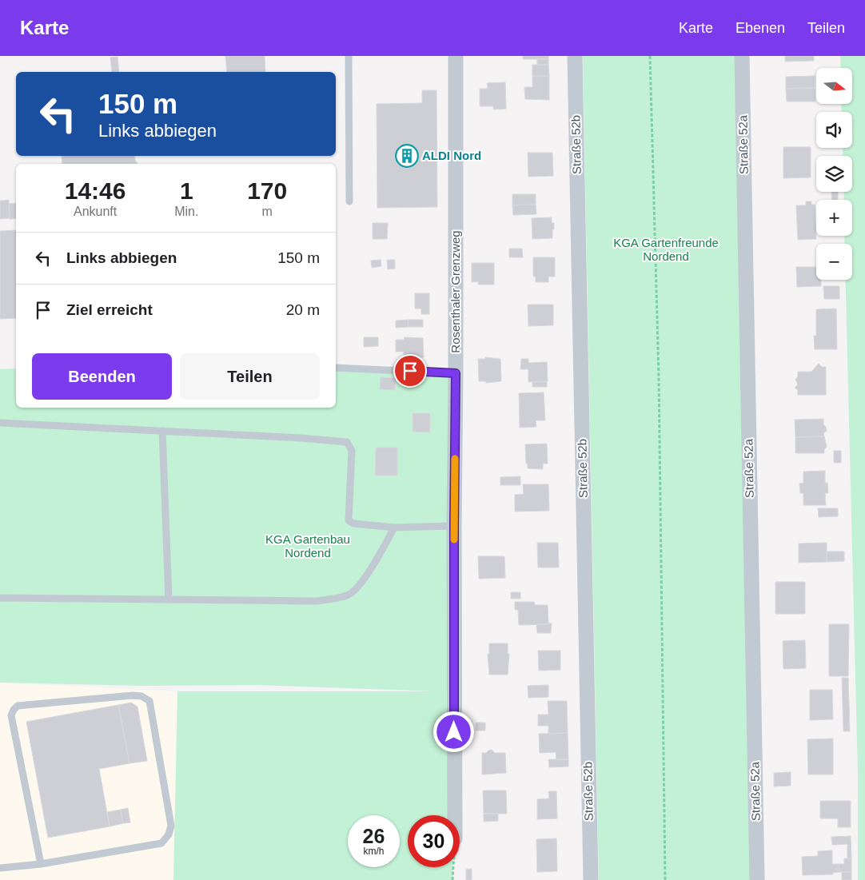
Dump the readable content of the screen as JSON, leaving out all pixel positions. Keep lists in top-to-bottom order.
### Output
{
  "streets": {
    "street": ["Straße 52b", "Straße 52a", "Rosenthaler Grenzweg"]
  },
  "parks": ["KGA Gartenfreunde Nordend", "KGA Gartenbau Nordend"],
  "places": {
    "building": ["ALDI Nord"]
  },
  "north": "right",
  "page": {
    "header": "Karte",
    "nav": ["Karte", "Ebenen", "Teilen"],
    "map_buttons": ["+", "−"],
    "turn": ["150 m", "Links abbiegen"],
    "eta": [
      "14:46",
      "Ankunft",
      "1",
      "Min.",
      "170",
      "m"
    ],
    "list": [
      {
        "name": "Links abbiegen",
        "value": "150 m"
      },
      {
        "name": "Ziel erreicht",
        "value": "20 m"
      }
    ],
    "buttons": ["Beenden", "Teilen"],
    "speed": "26 km/h",
    "limit": "30"
  }
}
